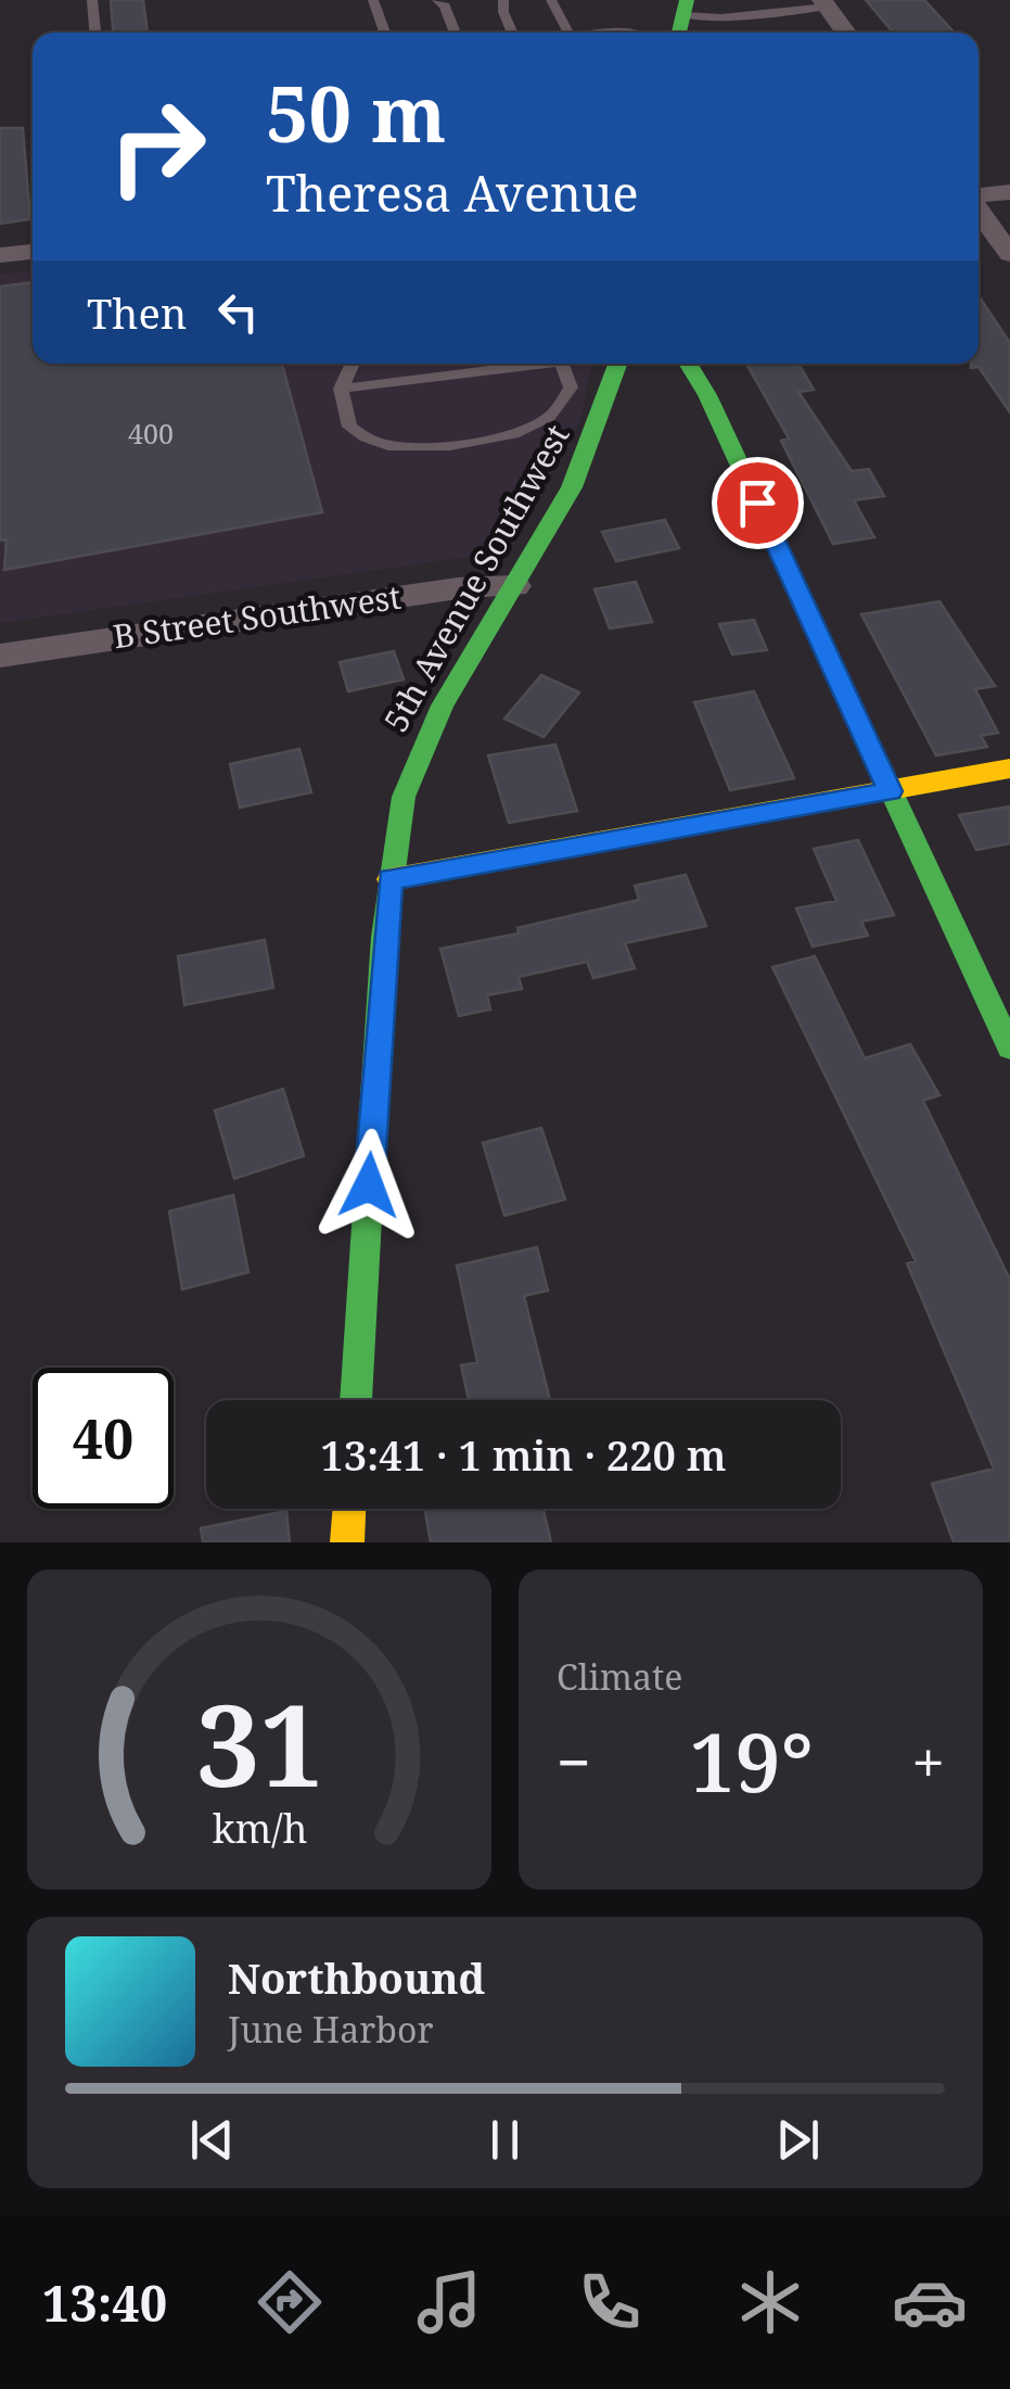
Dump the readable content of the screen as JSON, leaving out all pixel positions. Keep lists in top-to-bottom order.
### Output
{
  "streets": {
    "street": ["5th Avenue Southwest", "B Street Southwest"]
  },
  "crossings": [
    ["5th Avenue Southwest", "B Street Southwest"]
  ],
  "house_numbers": ["400"],
  "page": {
    "turn": ["50 m", "Theresa Avenue"],
    "then": "Then",
    "limit": "40",
    "trip": "13:41 · 1 min · 220 m",
    "tile": "Climate",
    "heat": ["−", "19°", "+"],
    "song": ["Northbound", "June Harbor"],
    "tabs": "13:40",
    "gauge": ["31", "km/h"]
  }
}
